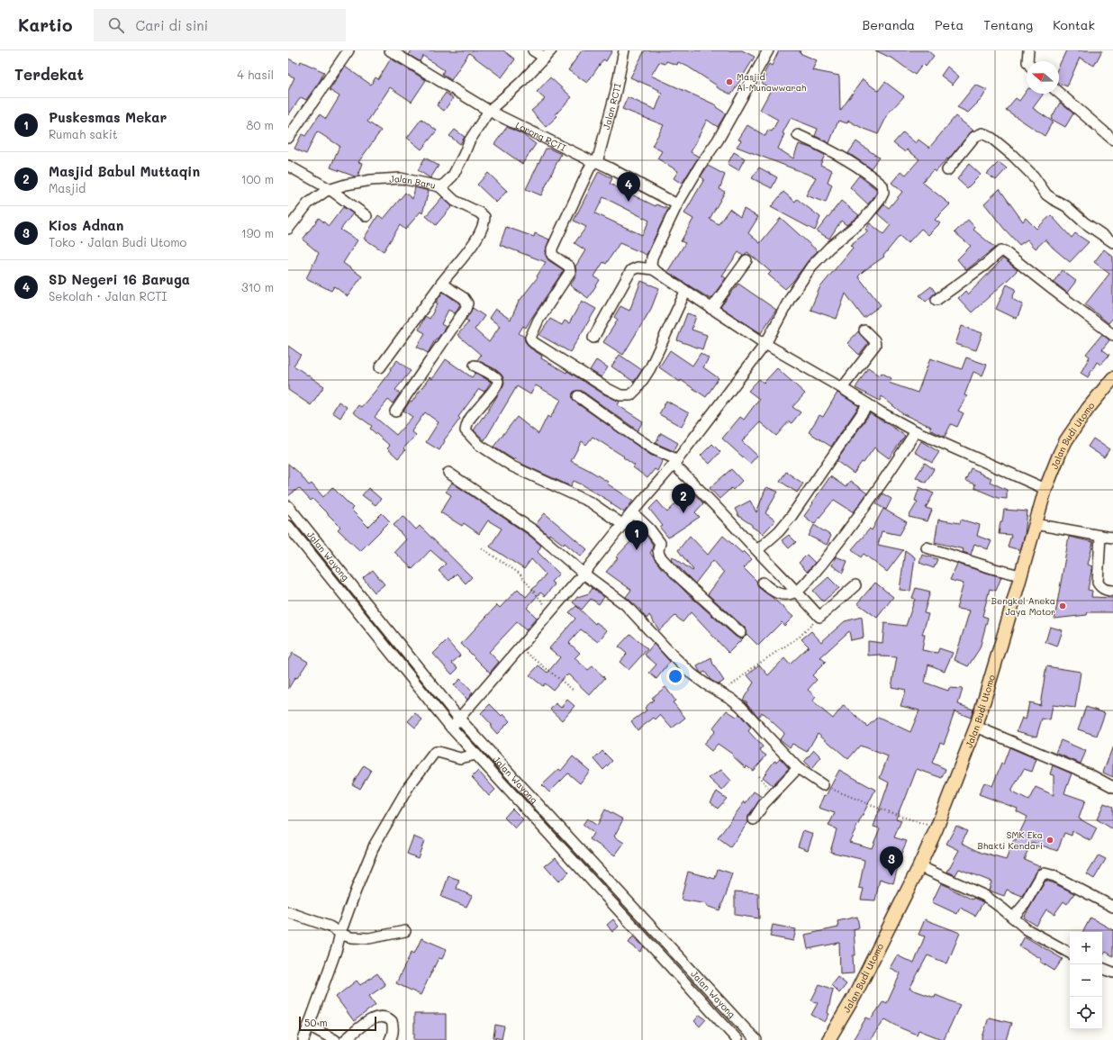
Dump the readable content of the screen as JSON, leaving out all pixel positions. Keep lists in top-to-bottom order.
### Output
{
  "streets": {
    "main road": ["Jalan Budi Utomo"],
    "street": [
      "Jalan RCTI",
      "Lorong RCTI",
      "Jalan Baru",
      "Jalan Wayong"
    ]
  },
  "crossings": [
    ["Jalan RCTI", "Lorong RCTI"],
    ["Lorong RCTI", "Jalan Baru"]
  ],
  "places": ["Masjid Al-Munawwarah", "Bengkel Aneka Jaya Motor", "SMK Eka Bhakti Kendari"],
  "scale_bar": "50 m",
  "north": "left",
  "page": {
    "header": "Kartio",
    "search": "Cari di sini",
    "nav": [
      "Beranda",
      "Peta",
      "Tentang",
      "Kontak"
    ],
    "heading": ["Terdekat", "4 hasil"],
    "list": [
      {
        "mark": "1",
        "name": "Puskesmas Mekar",
        "note": "Rumah sakit",
        "value": "80 m"
      },
      {
        "mark": "2",
        "name": "Masjid Babul Muttaqin",
        "note": "Masjid",
        "value": "100 m"
      },
      {
        "mark": "3",
        "name": "Kios Adnan",
        "note": "Toko · Jalan Budi Utomo",
        "value": "190 m"
      },
      {
        "mark": "4",
        "name": "SD Negeri 16 Baruga",
        "note": "Sekolah · Jalan RCTI",
        "value": "310 m"
      }
    ],
    "pins": [
      "4",
      "2",
      "1",
      "3"
    ],
    "map_buttons": ["+", "−"],
    "scale": "50 m"
  }
}
